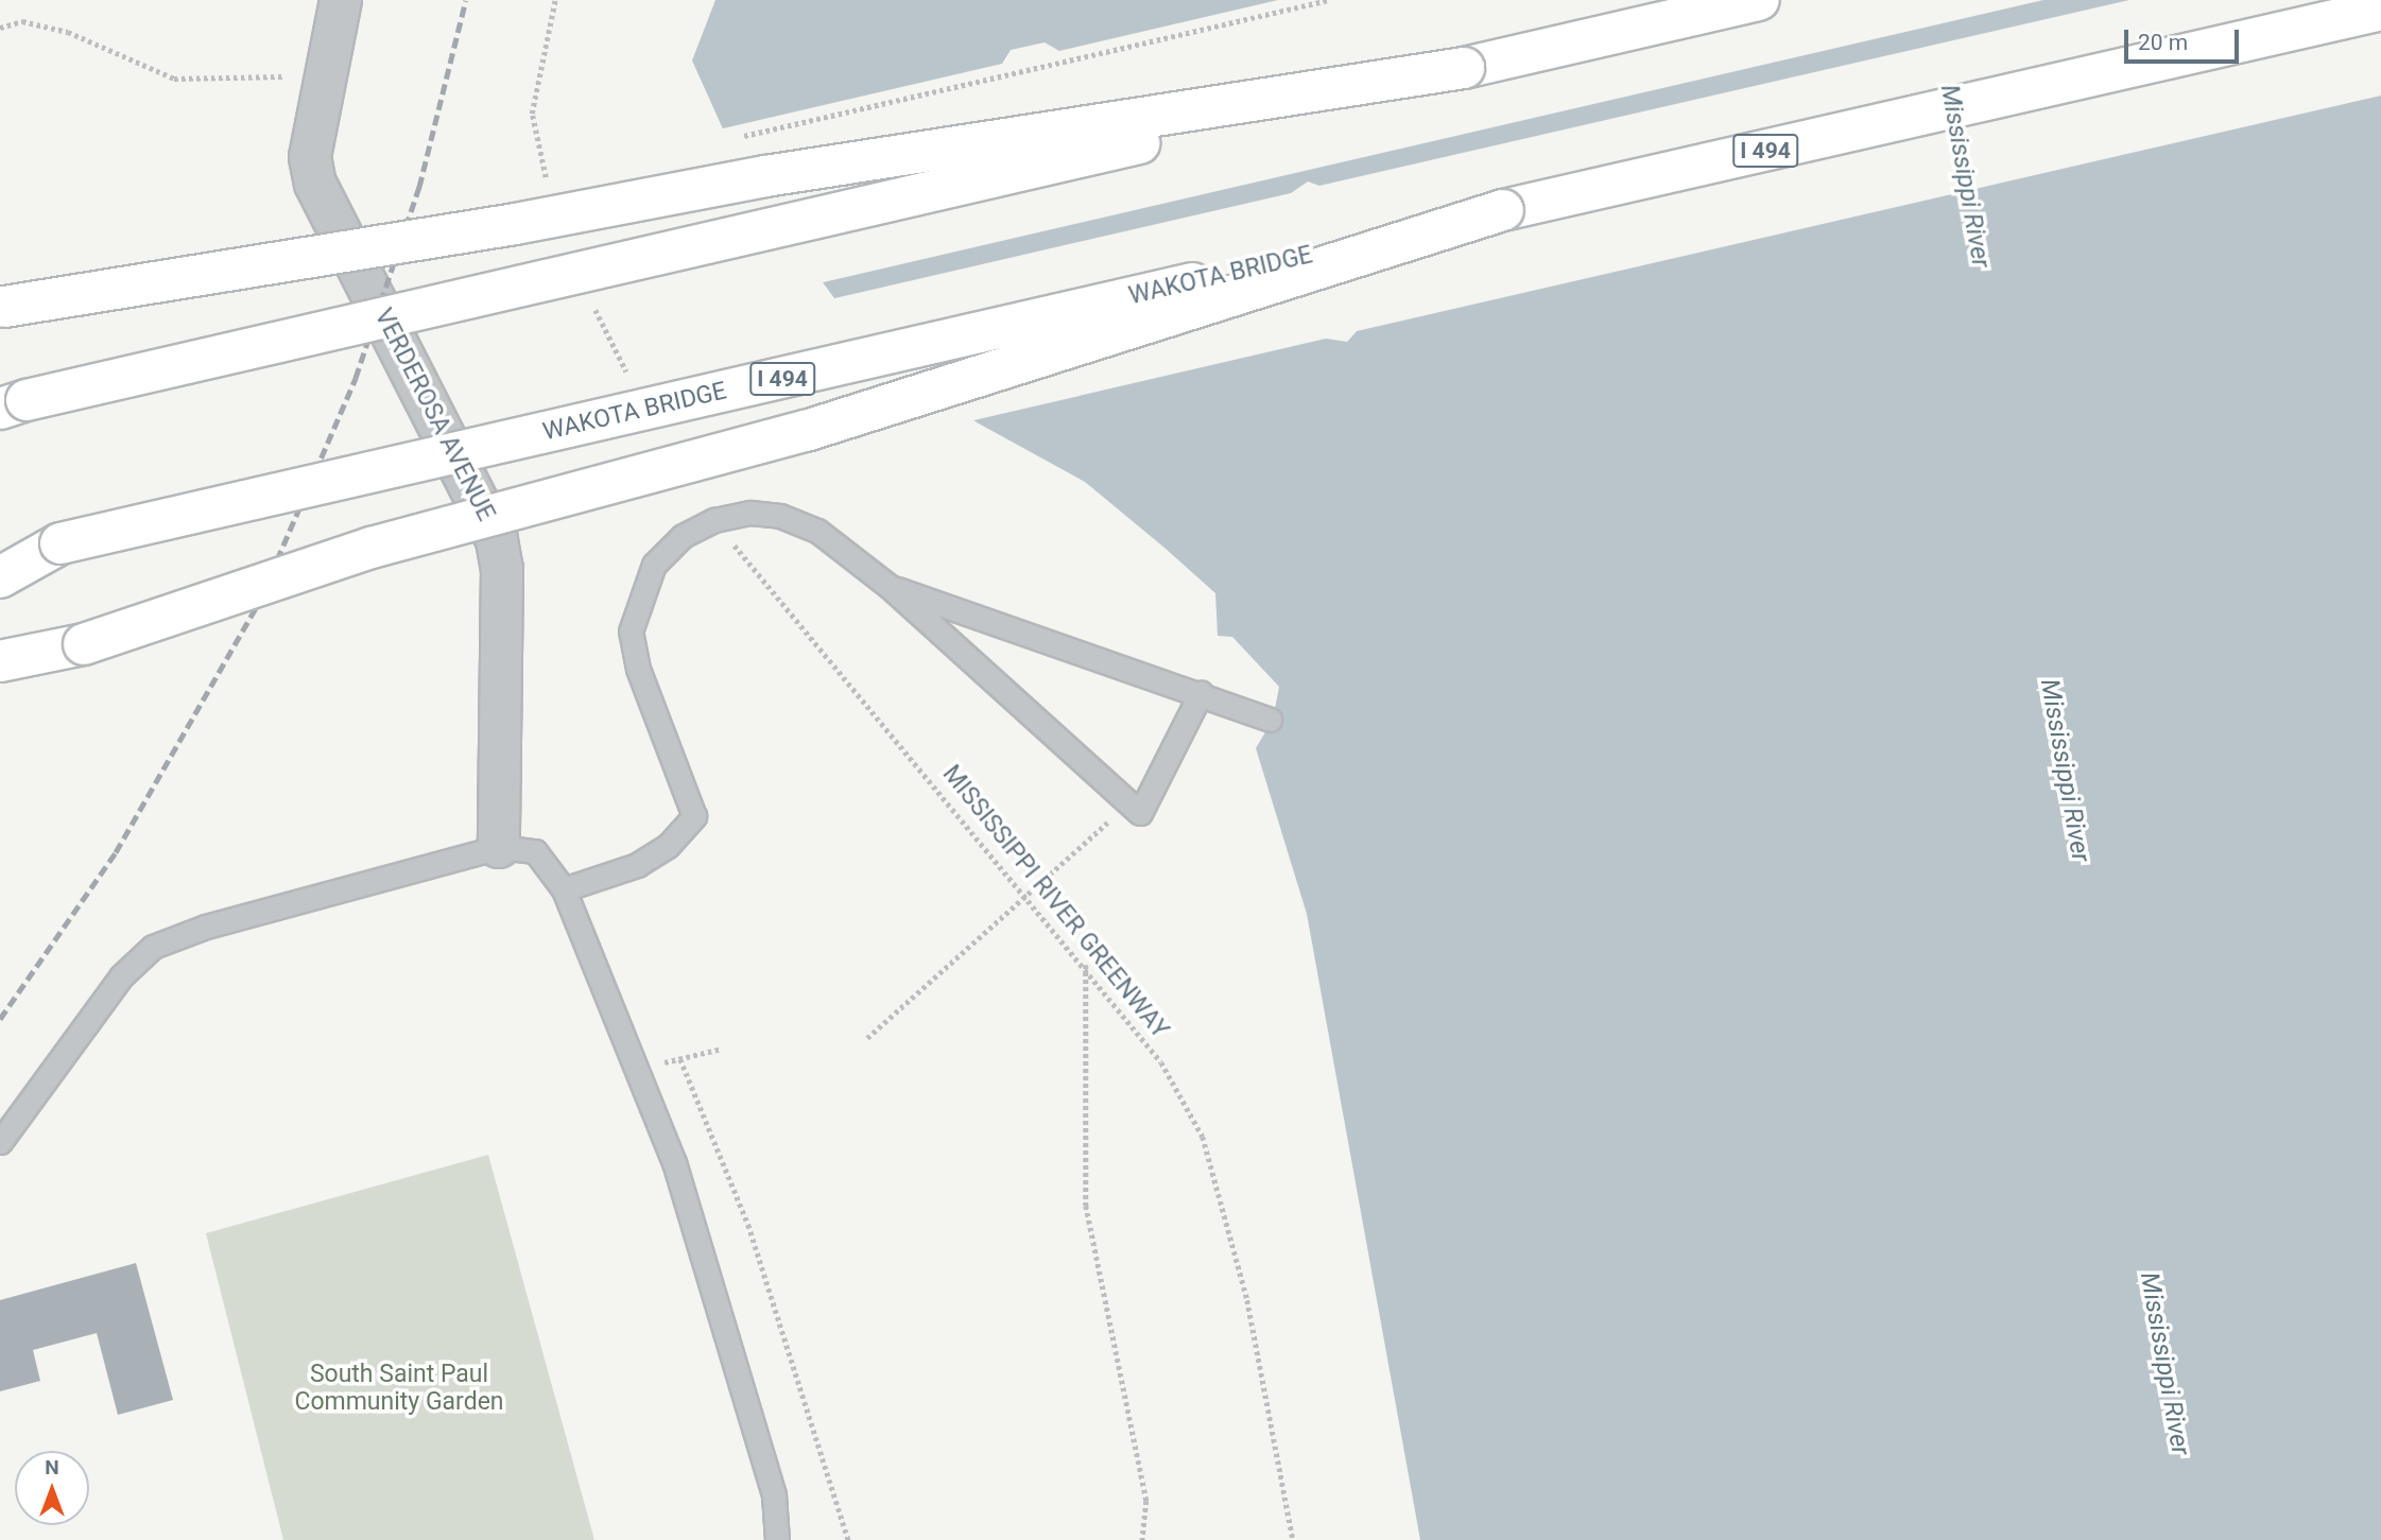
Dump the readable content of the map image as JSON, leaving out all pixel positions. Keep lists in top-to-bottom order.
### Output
{
  "streets": {
    "highway": ["I 494", "WAKOTA BRIDGE"],
    "street": ["VERDEROSA AVENUE"],
    "path": ["MISSISSIPPI RIVER GREENWAY"]
  },
  "water": ["Mississippi River"],
  "parks": ["South Saint Paul Community Garden"],
  "scale_bar": "20 m",
  "north": "top"
}
